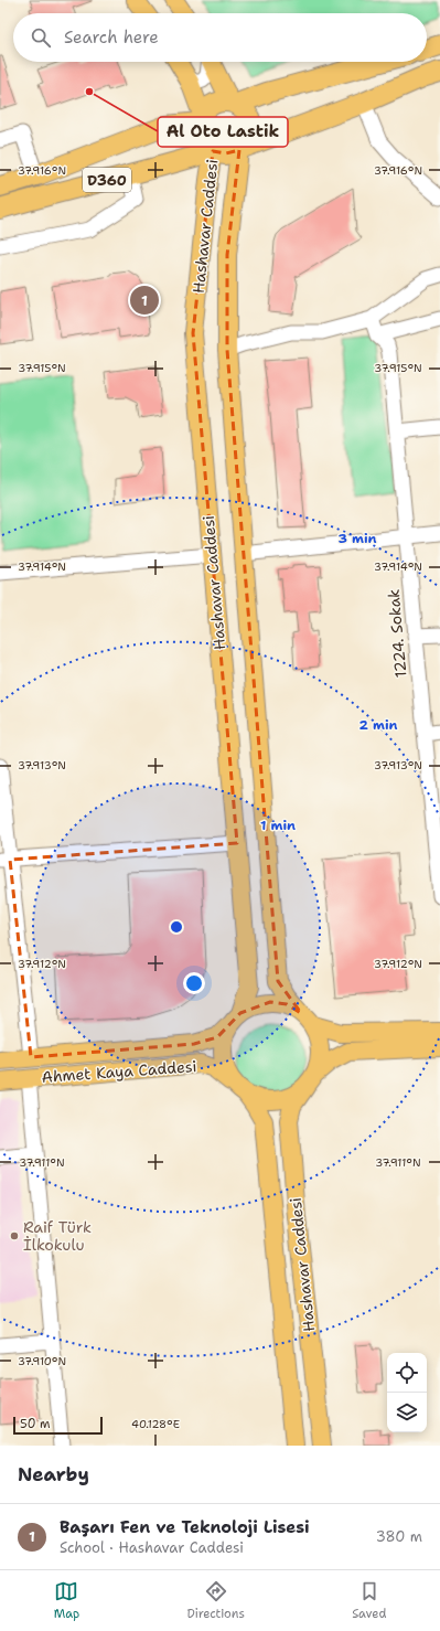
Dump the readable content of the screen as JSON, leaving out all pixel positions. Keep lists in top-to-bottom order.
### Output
{
  "streets": {
    "highway": ["D360"],
    "main road": ["Hashavar Caddesi", "Ahmet Kaya Caddesi"],
    "street": ["1224. Sokak"]
  },
  "crossings": [
    ["D360", "Hashavar Caddesi"],
    ["Hashavar Caddesi", "Ahmet Kaya Caddesi"]
  ],
  "places": ["Al Oto Lastik", "Raif Türk İlkokulu"],
  "scale_bar": "50 m",
  "page": {
    "search": "Search here",
    "pins": "1",
    "scale": "50 m",
    "heading": "Nearby",
    "list": [
      {
        "mark": "1",
        "name": "Başarı Fen ve Teknoloji Lisesi",
        "note": "School · Hashavar Caddesi",
        "value": "380 m"
      }
    ],
    "nav": ["Map", "Directions", "Saved"]
  },
  "coordinates": [
    "37.916°N",
    "37.915°N",
    "37.914°N",
    "37.913°N",
    "37.912°N",
    "37.911°N",
    "37.910°N",
    "40.128°E"
  ],
  "rings": ["3 min", "2 min", "1 min"]
}
